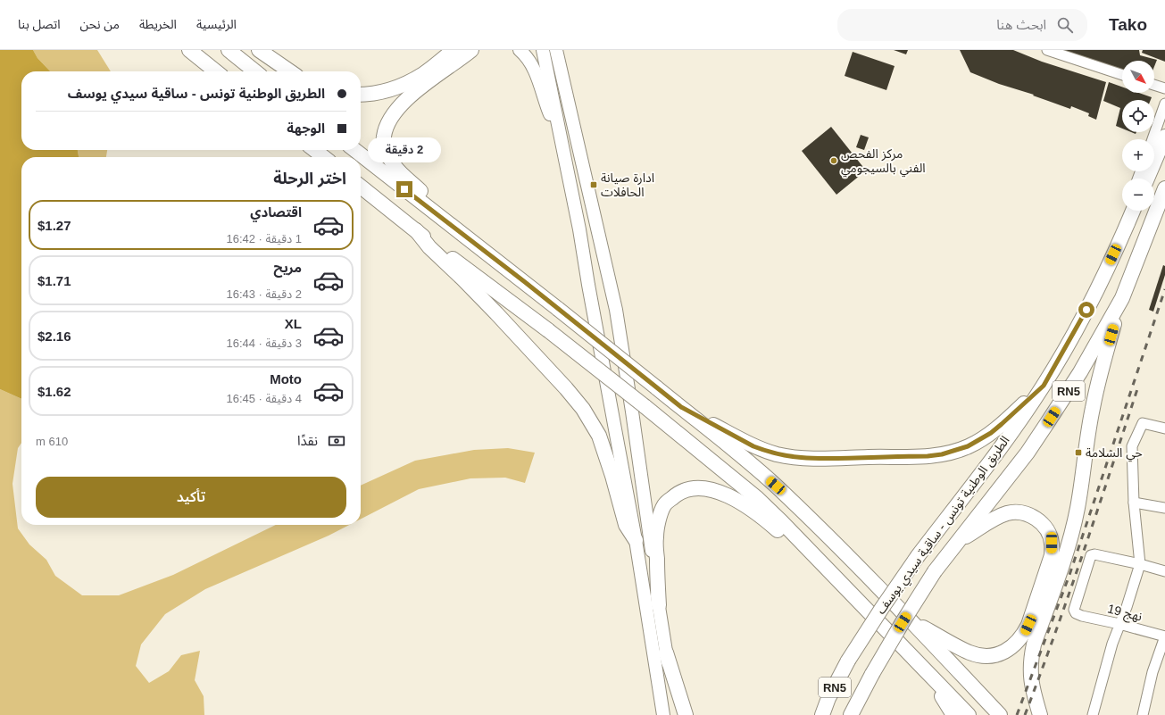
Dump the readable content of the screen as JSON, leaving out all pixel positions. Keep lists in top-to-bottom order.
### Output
{
  "streets": {
    "highway": ["RN5", "الطريق الوطنية تونس - ساقية سيدي يوسف"],
    "street": ["نهج 19"]
  },
  "places": {
    "other": ["مركز الفحص الفني بالسيجومي"],
    "transit": ["ادارة صيانة الحافلات", "حي السلامة"]
  },
  "north": "bottom right",
  "page": {
    "header": "Tako",
    "search": "ابحث هنا",
    "nav": [
      "الرئيسية",
      "الخريطة",
      "من نحن",
      "اتصل بنا"
    ],
    "map_buttons": ["+", "−"],
    "banner": ["الطريق الوطنية تونس - ساقية سيدي يوسف", "الوجهة"],
    "bubble": "2 دقيقة",
    "heading": "اختر الرحلة",
    "list": [
      {
        "name": "اقتصادي",
        "note": "1 دقيقة · 16:42",
        "value": "$1.27"
      },
      {
        "name": "مريح",
        "note": "2 دقيقة · 16:43",
        "value": "$1.71"
      },
      {
        "name": "XL",
        "note": "3 دقيقة · 16:44",
        "value": "$2.16"
      },
      {
        "name": "Moto",
        "note": "4 دقيقة · 16:45",
        "value": "$1.62"
      }
    ],
    "pay": ["نقدًا", "610 m"],
    "buttons": "تأكيد"
  }
}
